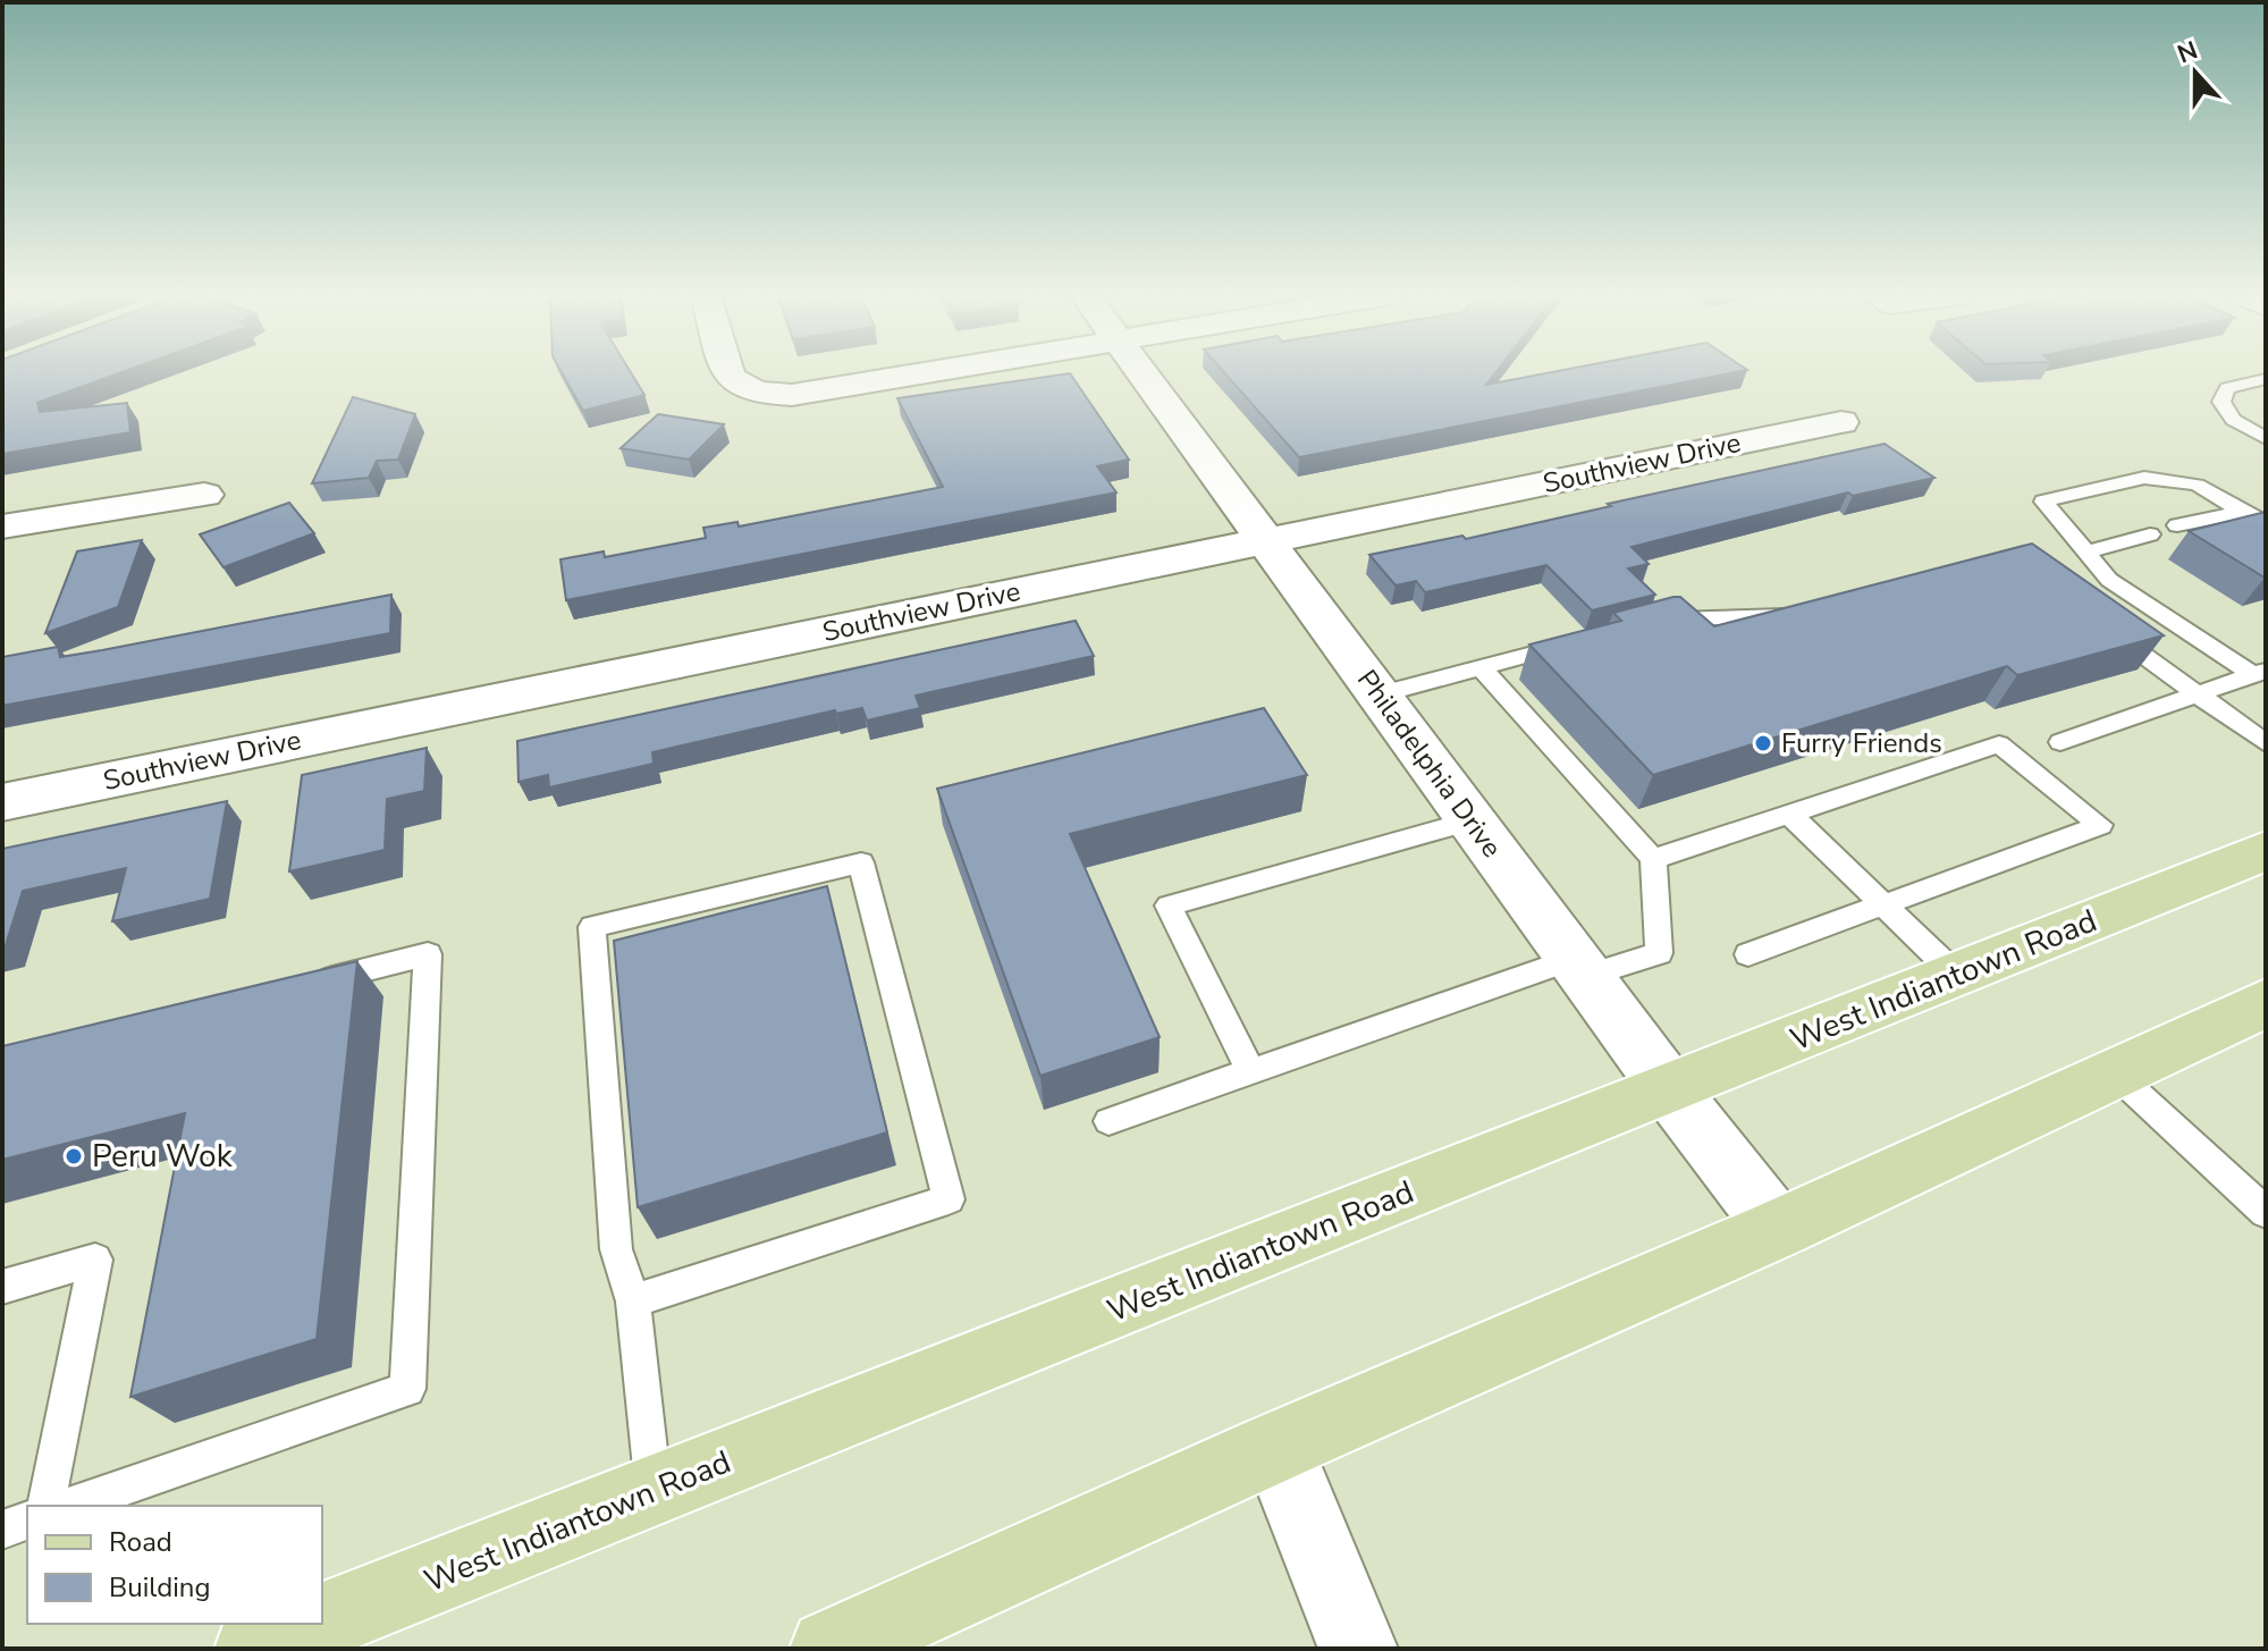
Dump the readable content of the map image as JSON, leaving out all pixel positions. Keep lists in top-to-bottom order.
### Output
{
  "streets": {
    "main road": ["West Indiantown Road"],
    "street": ["Southview Drive", "Philadelphia Drive"]
  },
  "crossings": [
    ["Southview Drive", "Philadelphia Drive"],
    ["Philadelphia Drive", "West Indiantown Road"]
  ],
  "places": ["Furry Friends", "Peru Wok"],
  "legend": ["Road", "Building"],
  "north": "top"
}
